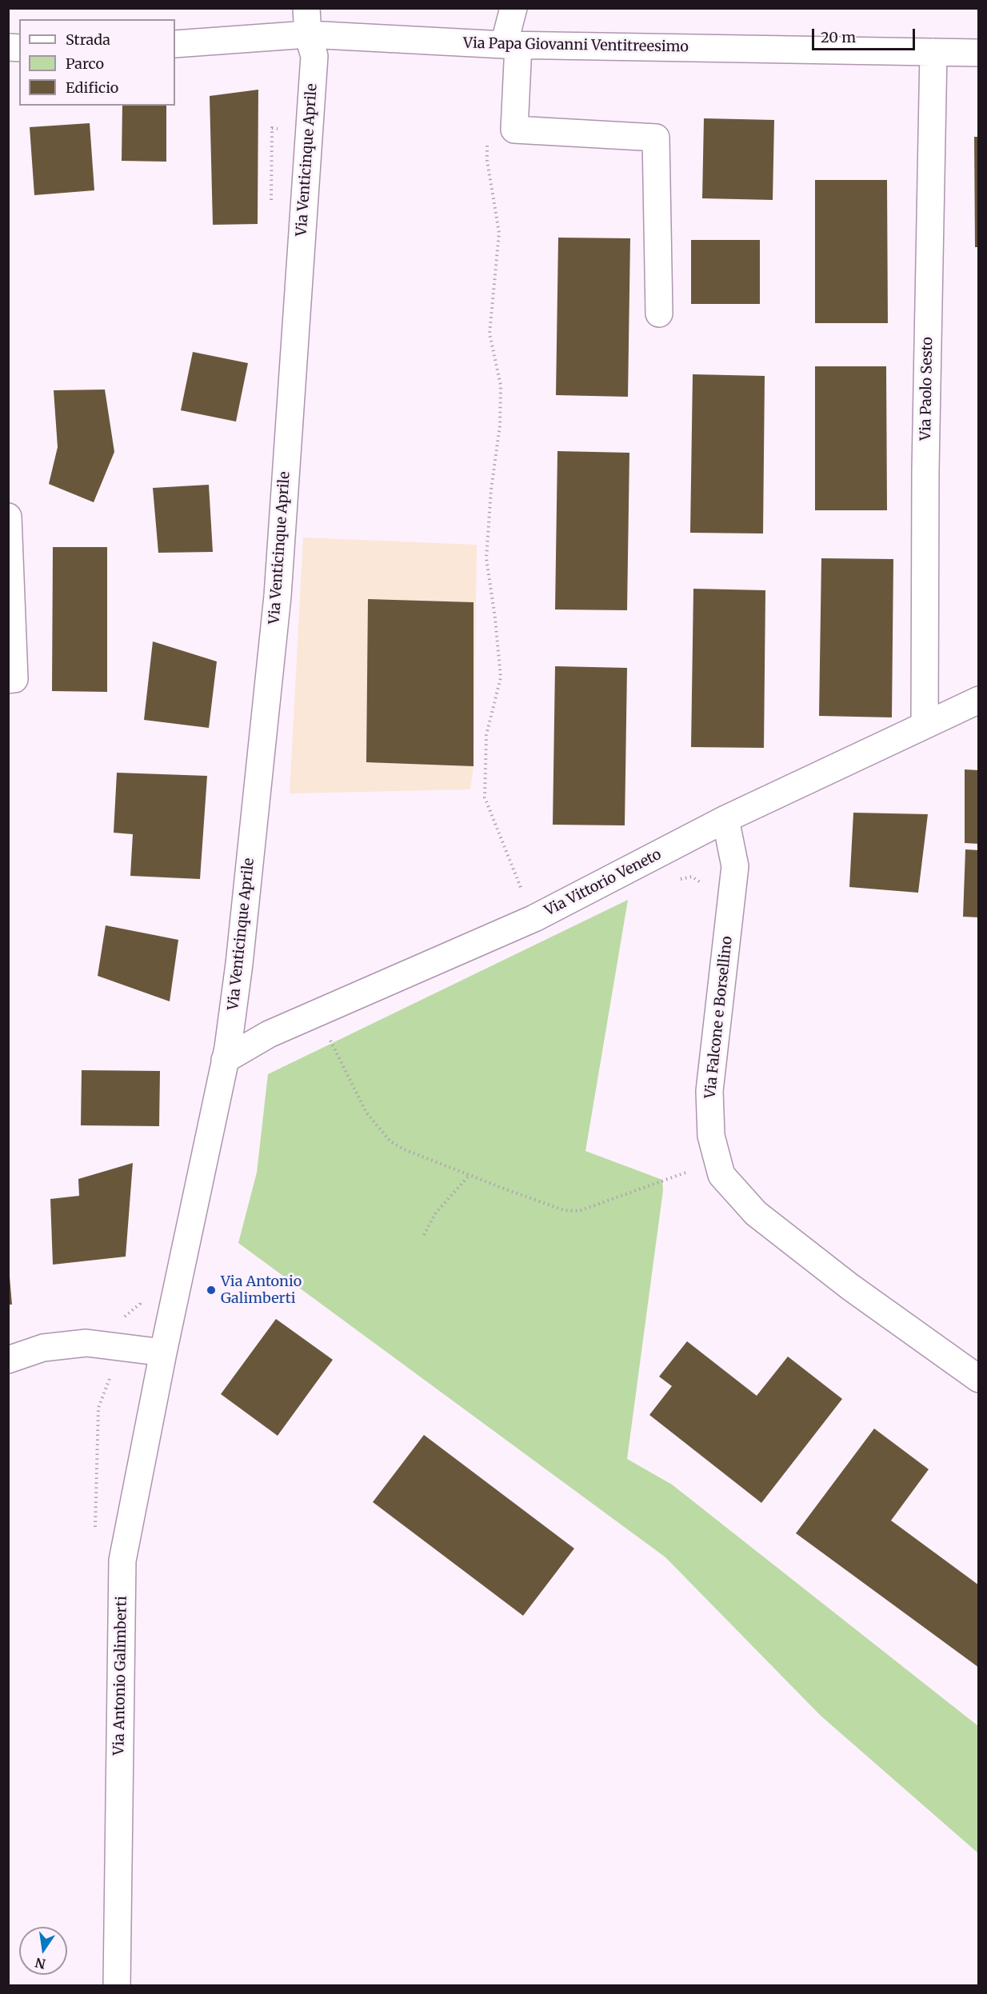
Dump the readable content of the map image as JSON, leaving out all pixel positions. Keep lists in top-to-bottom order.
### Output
{
  "streets": {
    "street": [
      "Via Papa Giovanni Ventitreesimo",
      "Via Venticinque Aprile",
      "Via Paolo Sesto",
      "Via Vittorio Veneto",
      "Via Falcone e Borsellino",
      "Via Antonio Galimberti"
    ]
  },
  "crossings": [
    ["Via Papa Giovanni Ventitreesimo", "Via Venticinque Aprile"],
    ["Via Papa Giovanni Ventitreesimo", "Via Paolo Sesto"],
    ["Via Venticinque Aprile", "Via Vittorio Veneto"],
    ["Via Venticinque Aprile", "Via Antonio Galimberti"],
    ["Via Paolo Sesto", "Via Vittorio Veneto"],
    ["Via Vittorio Veneto", "Via Falcone e Borsellino"],
    ["Via Vittorio Veneto", "Via Antonio Galimberti"]
  ],
  "places": ["Via Antonio Galimberti"],
  "legend": ["Strada", "Parco", "Edificio"],
  "scale_bar": "20 m",
  "north": "bottom"
}
